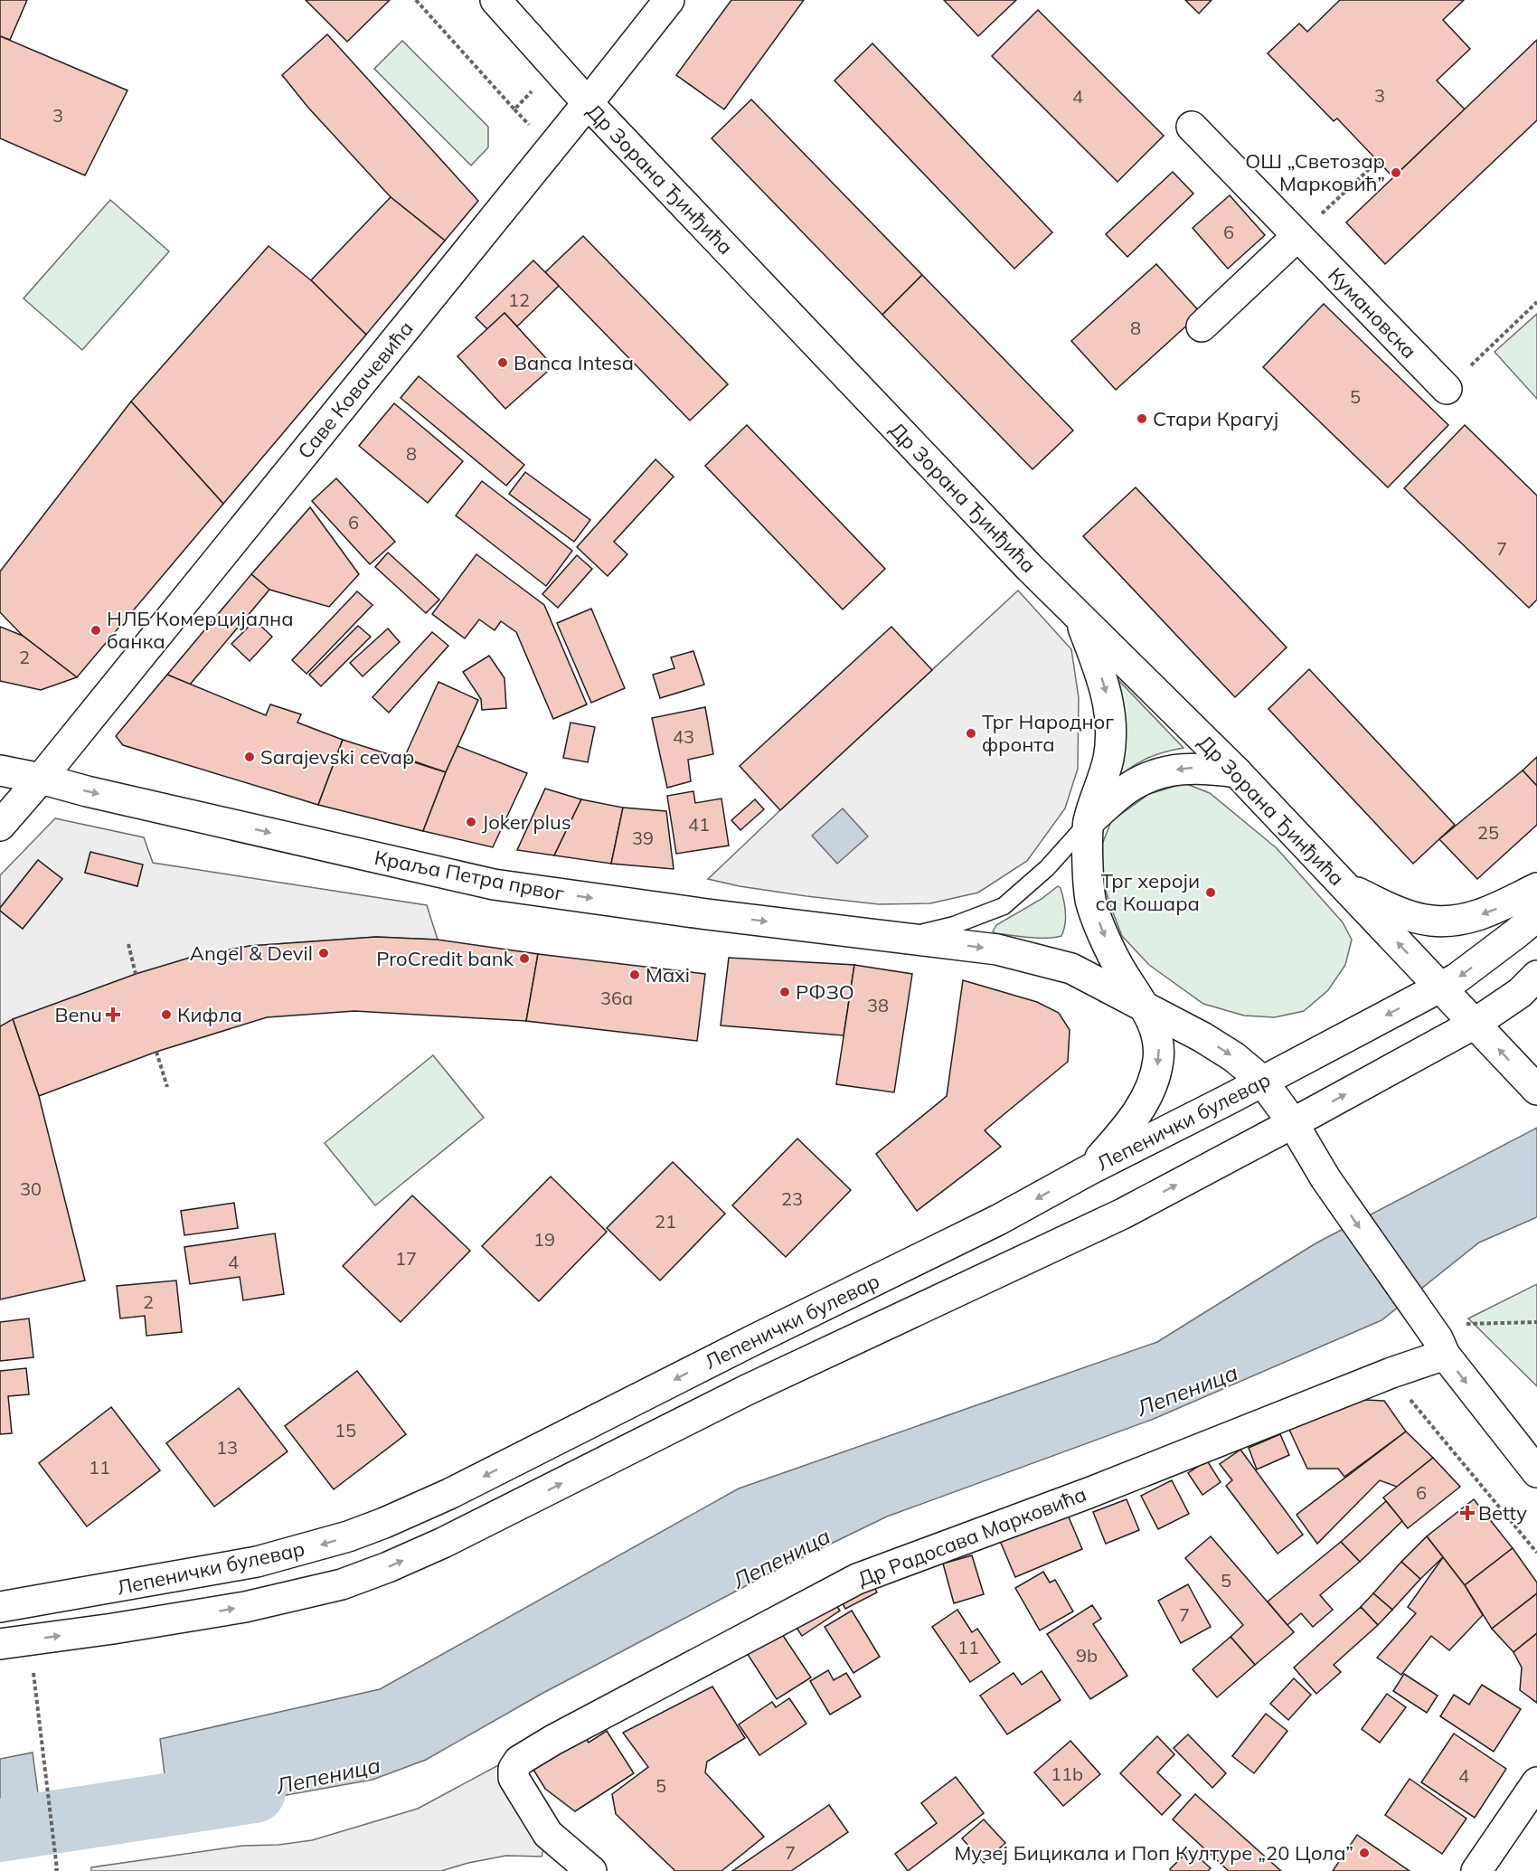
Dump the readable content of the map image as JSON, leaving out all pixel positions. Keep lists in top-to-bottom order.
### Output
{
  "streets": {
    "street": [
      "Др Зорана Ђинђића",
      "Кумановска",
      "Саве Ковачевића",
      "Краља Петра првог",
      "Лепенички булевар",
      "Др Радосава Марковића"
    ]
  },
  "crossings": [
    ["Др Зорана Ђинђића", "Саве Ковачевића"],
    ["Др Зорана Ђинђића", "Лепенички булевар"],
    ["Саве Ковачевића", "Краља Петра првог"]
  ],
  "one_way": ["Краља Петра првог"],
  "water": ["Лепеница"],
  "places": {
    "other": [
      "ОШ „Светозар Марковић”",
      "Banca Intesa",
      "Стари Крагуј",
      "НЛБ Комерцијална банка",
      "Трг Народног фронта",
      "Sarajevski cevap",
      "Joker plus",
      "Трг хероји са Кошара",
      "Angel & Devil",
      "ProCredit bank",
      "Maxi",
      "РФЗО",
      "Кифла",
      "Музеј Бицикала и Поп Културе „20 Цола”"
    ],
    "health": ["Benu", "Betty"]
  },
  "house_numbers": [
    "3",
    "4",
    "3",
    "6",
    "12",
    "8",
    "5",
    "8",
    "6",
    "7",
    "2",
    "43",
    "41",
    "25",
    "39",
    "36a",
    "38",
    "30",
    "23",
    "21",
    "19",
    "17",
    "4",
    "2",
    "15",
    "13",
    "11",
    "6",
    "5",
    "7",
    "11",
    "9b",
    "11b",
    "4",
    "5",
    "7"
  ]
}
